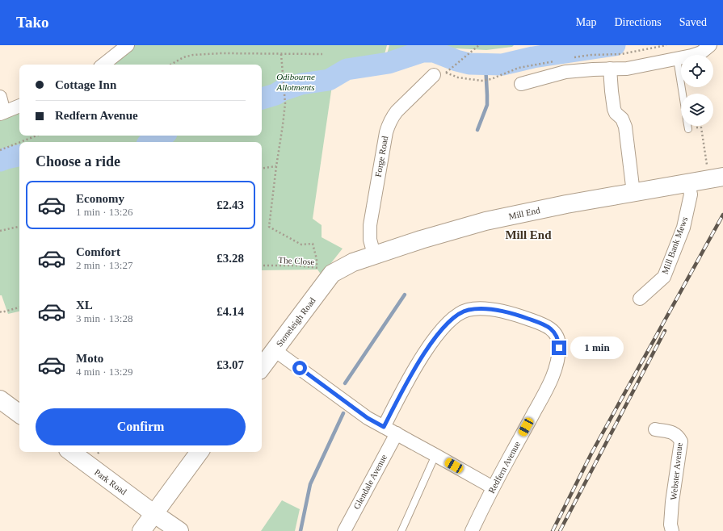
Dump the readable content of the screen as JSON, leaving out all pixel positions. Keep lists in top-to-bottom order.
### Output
{
  "streets": {
    "street": [
      "Forge Road",
      "Mill End",
      "Mill Bank Mews",
      "Stoneleigh Road",
      "Redfern Avenue",
      "Webster Avenue",
      "Park Road",
      "Glendale Avenue"
    ],
    "path": ["The Close"]
  },
  "crossings": [
    ["Forge Road", "Mill End"],
    ["Mill End", "Mill Bank Mews"],
    ["Mill End", "The Close"],
    ["Mill End", "Stoneleigh Road"],
    ["The Close", "Stoneleigh Road"]
  ],
  "districts": ["Mill End"],
  "parks": ["Odibourne Allotments"],
  "page": {
    "header": "Tako",
    "nav": ["Map", "Directions", "Saved"],
    "banner": ["Cottage Inn", "Redfern Avenue"],
    "heading": "Choose a ride",
    "list": [
      {
        "name": "Economy",
        "note": "1 min · 13:26",
        "value": "£2.43"
      },
      {
        "name": "Comfort",
        "note": "2 min · 13:27",
        "value": "£3.28"
      },
      {
        "name": "XL",
        "note": "3 min · 13:28",
        "value": "£4.14"
      },
      {
        "name": "Moto",
        "note": "4 min · 13:29",
        "value": "£3.07"
      }
    ],
    "bubble": "1 min",
    "buttons": "Confirm"
  }
}
